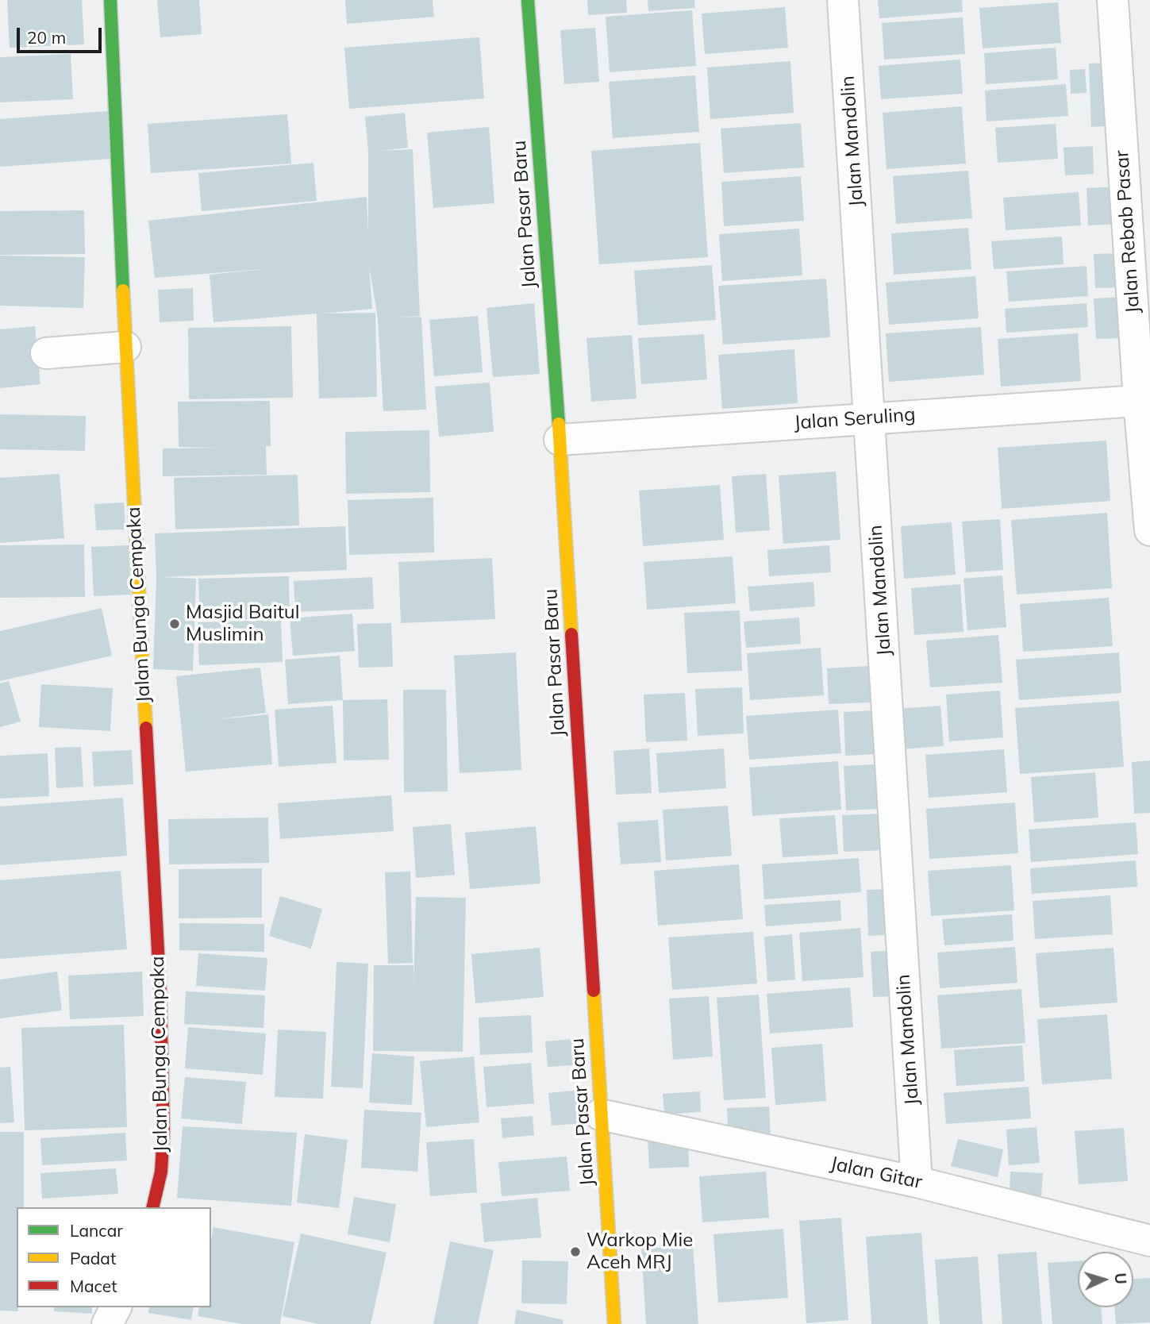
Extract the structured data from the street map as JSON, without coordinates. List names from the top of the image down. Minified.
{"streets":{"street":["Jalan Mandolin","Jalan Pasar Baru","Jalan Rebab Pasar","Jalan Seruling","Jalan Bunga Cempaka","Jalan Gitar"]},"crossings":[["Jalan Mandolin","Jalan Seruling"],["Jalan Mandolin","Jalan Gitar"],["Jalan Pasar Baru","Jalan Seruling"],["Jalan Pasar Baru","Jalan Gitar"],["Jalan Rebab Pasar","Jalan Seruling"]],"places":["Masjid Baitul Muslimin","Warkop Mie Aceh MRJ"],"legend":["Lancar","Padat","Macet"],"scale_bar":"20 m","north":"right"}
